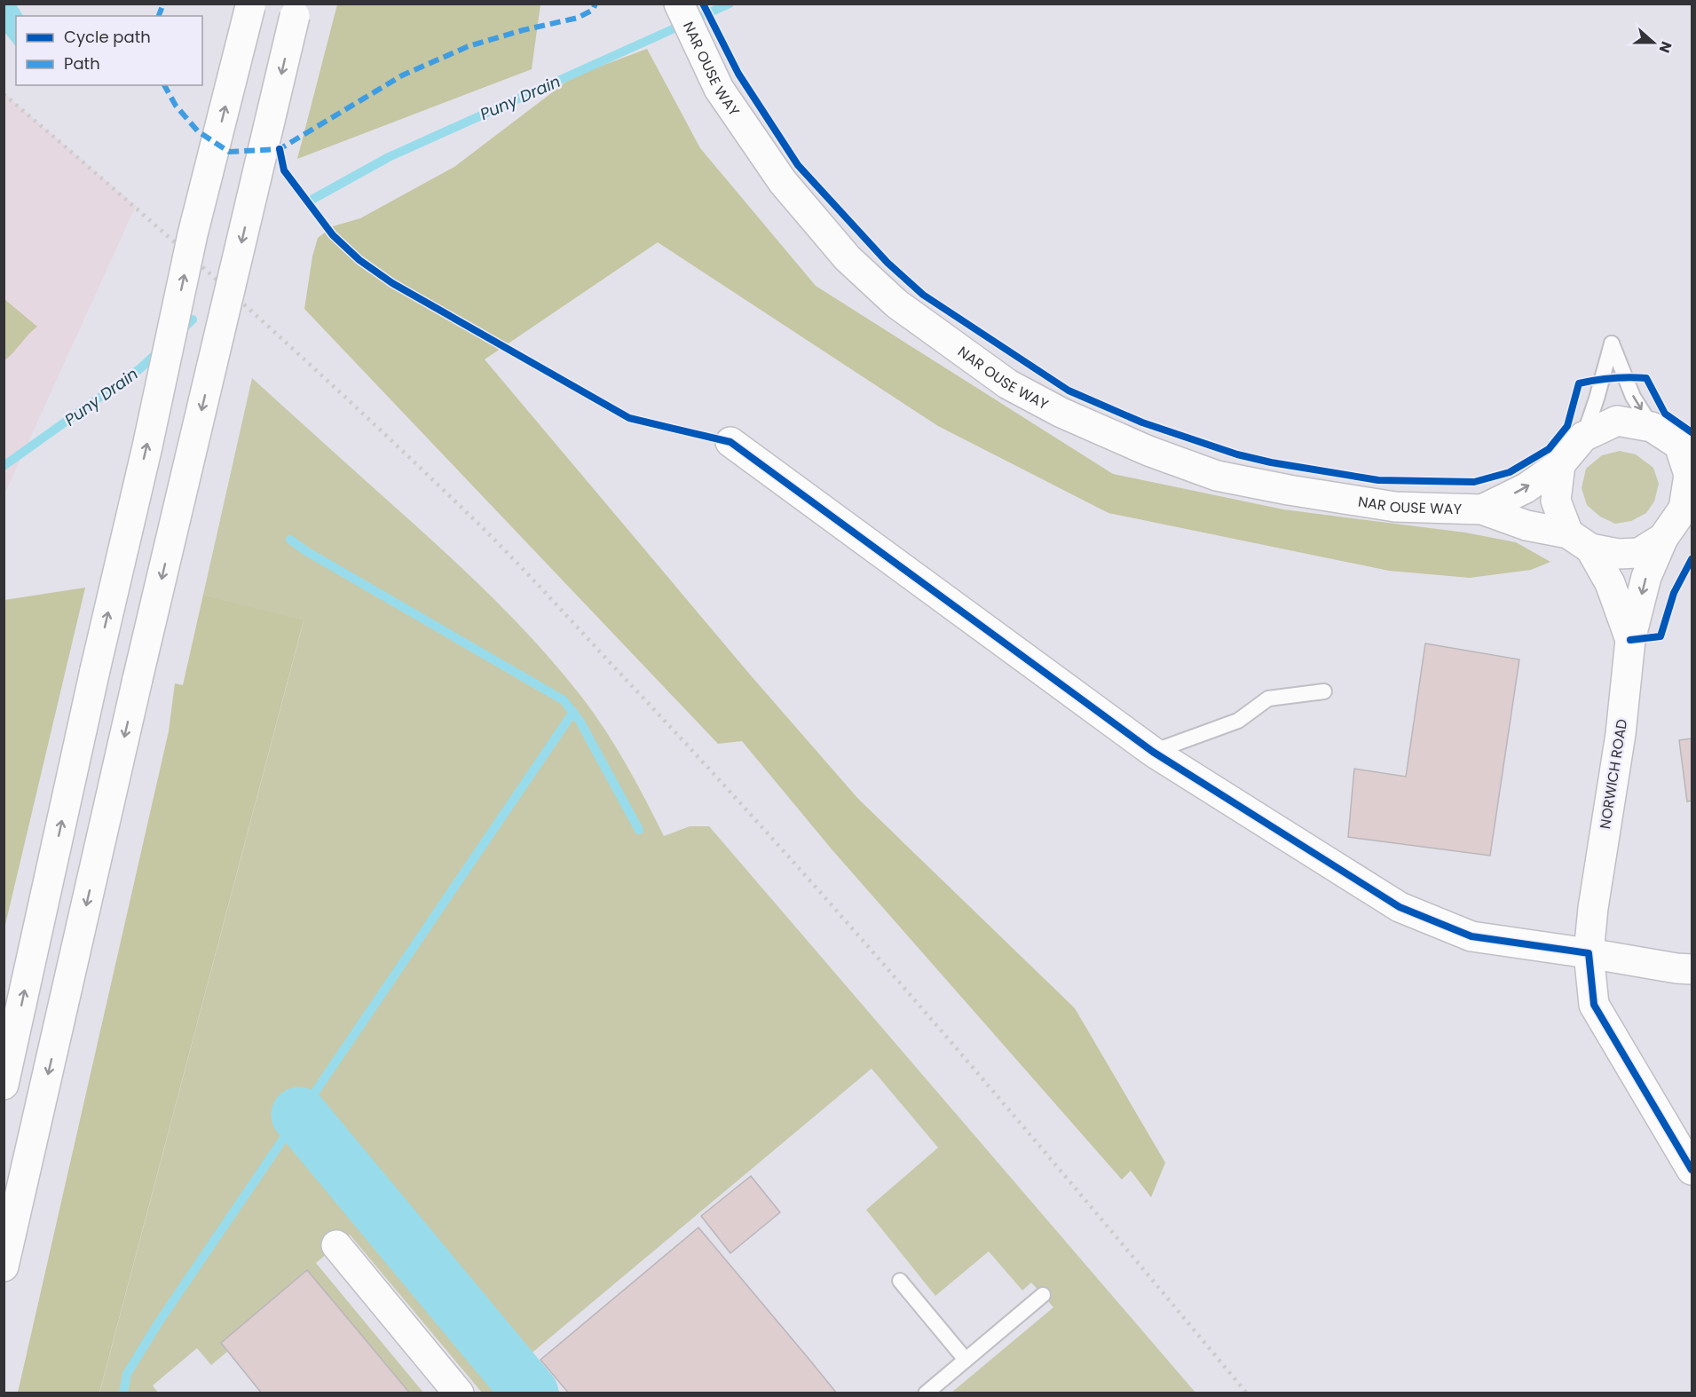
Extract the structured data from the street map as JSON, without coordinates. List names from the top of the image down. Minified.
{"streets":{"main road":["NAR OUSE WAY","NORWICH ROAD"]},"crossings":[["NAR OUSE WAY","NORWICH ROAD"]],"water":["Puny Drain"],"legend":["Cycle path","Path"],"north":"right"}
